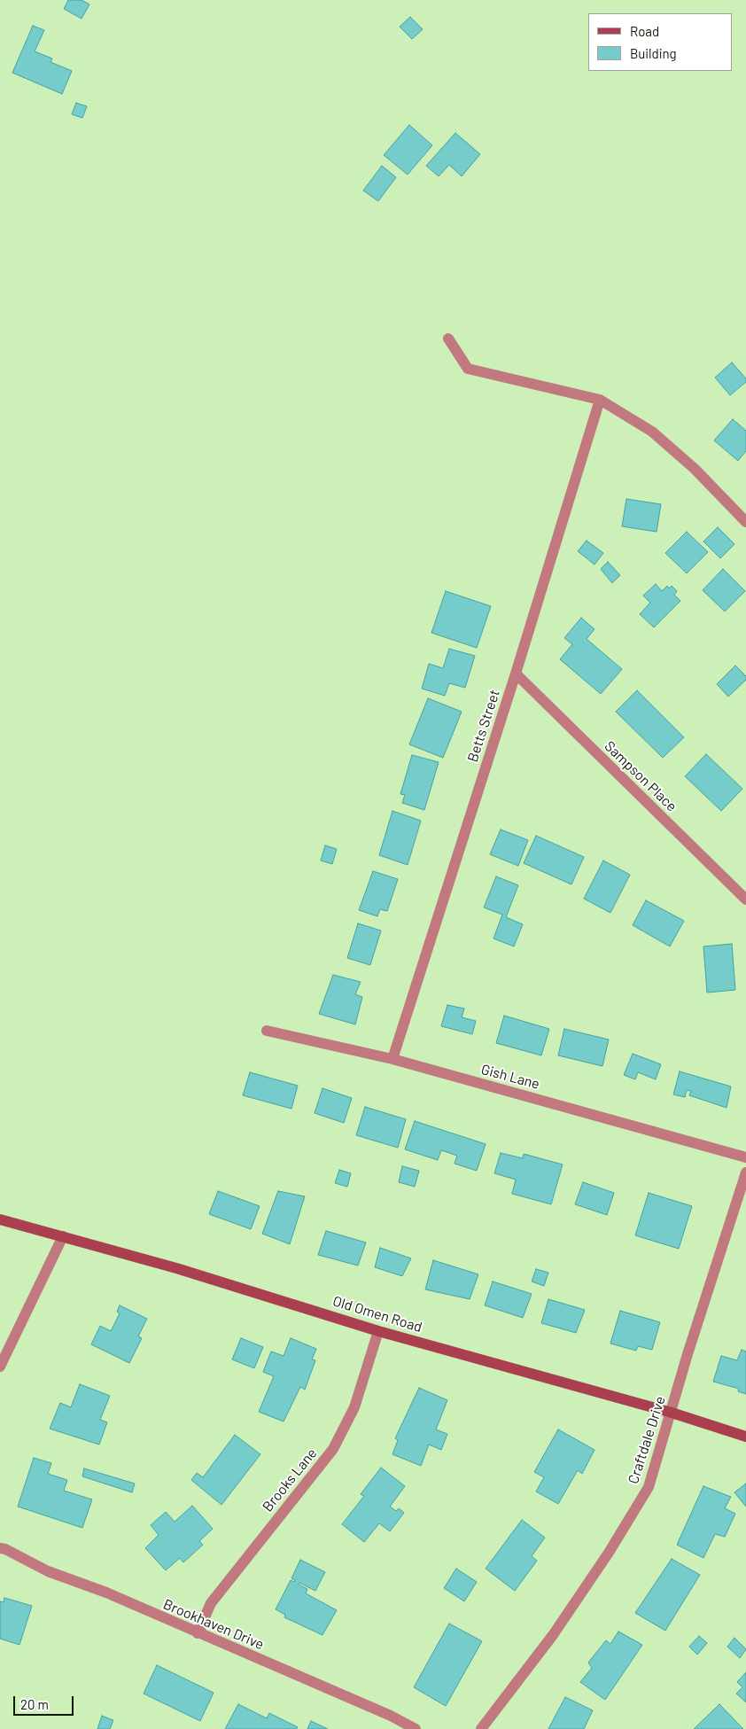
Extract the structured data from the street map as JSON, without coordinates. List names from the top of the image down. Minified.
{"streets":{"street":["Betts Street","Sampson Place","Gish Lane","Old Omen Road","Craftdale Drive","Brooks Lane","Brookhaven Drive"]},"crossings":[["Betts Street","Sampson Place"],["Betts Street","Gish Lane"],["Old Omen Road","Craftdale Drive"],["Old Omen Road","Brooks Lane"],["Brooks Lane","Brookhaven Drive"]],"legend":["Road","Building"],"scale_bar":"20 m"}
